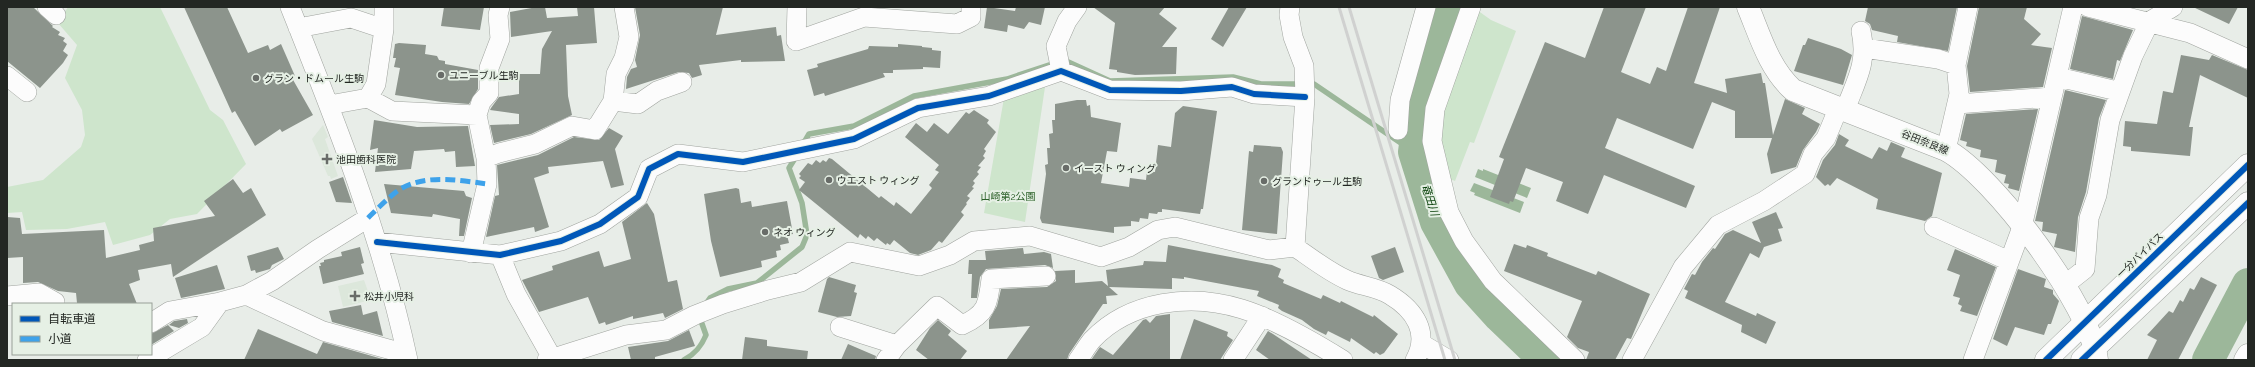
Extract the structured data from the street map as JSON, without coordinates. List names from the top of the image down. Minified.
{"streets":{"main road":["谷田奈良線","一分バイパス"]},"crossings":[["谷田奈良線","一分バイパス"]],"water":["竜田川"],"parks":["山崎第2公園"],"places":{"other":["ユニーブル生駒","グラン・ドムール生駒","イースト ウィング","ウエスト ウィング","グランドゥール生駒","ネオ ウィング"],"health":["池田歯科医院","松井小児科"]},"legend":["自転車道","小道"]}
